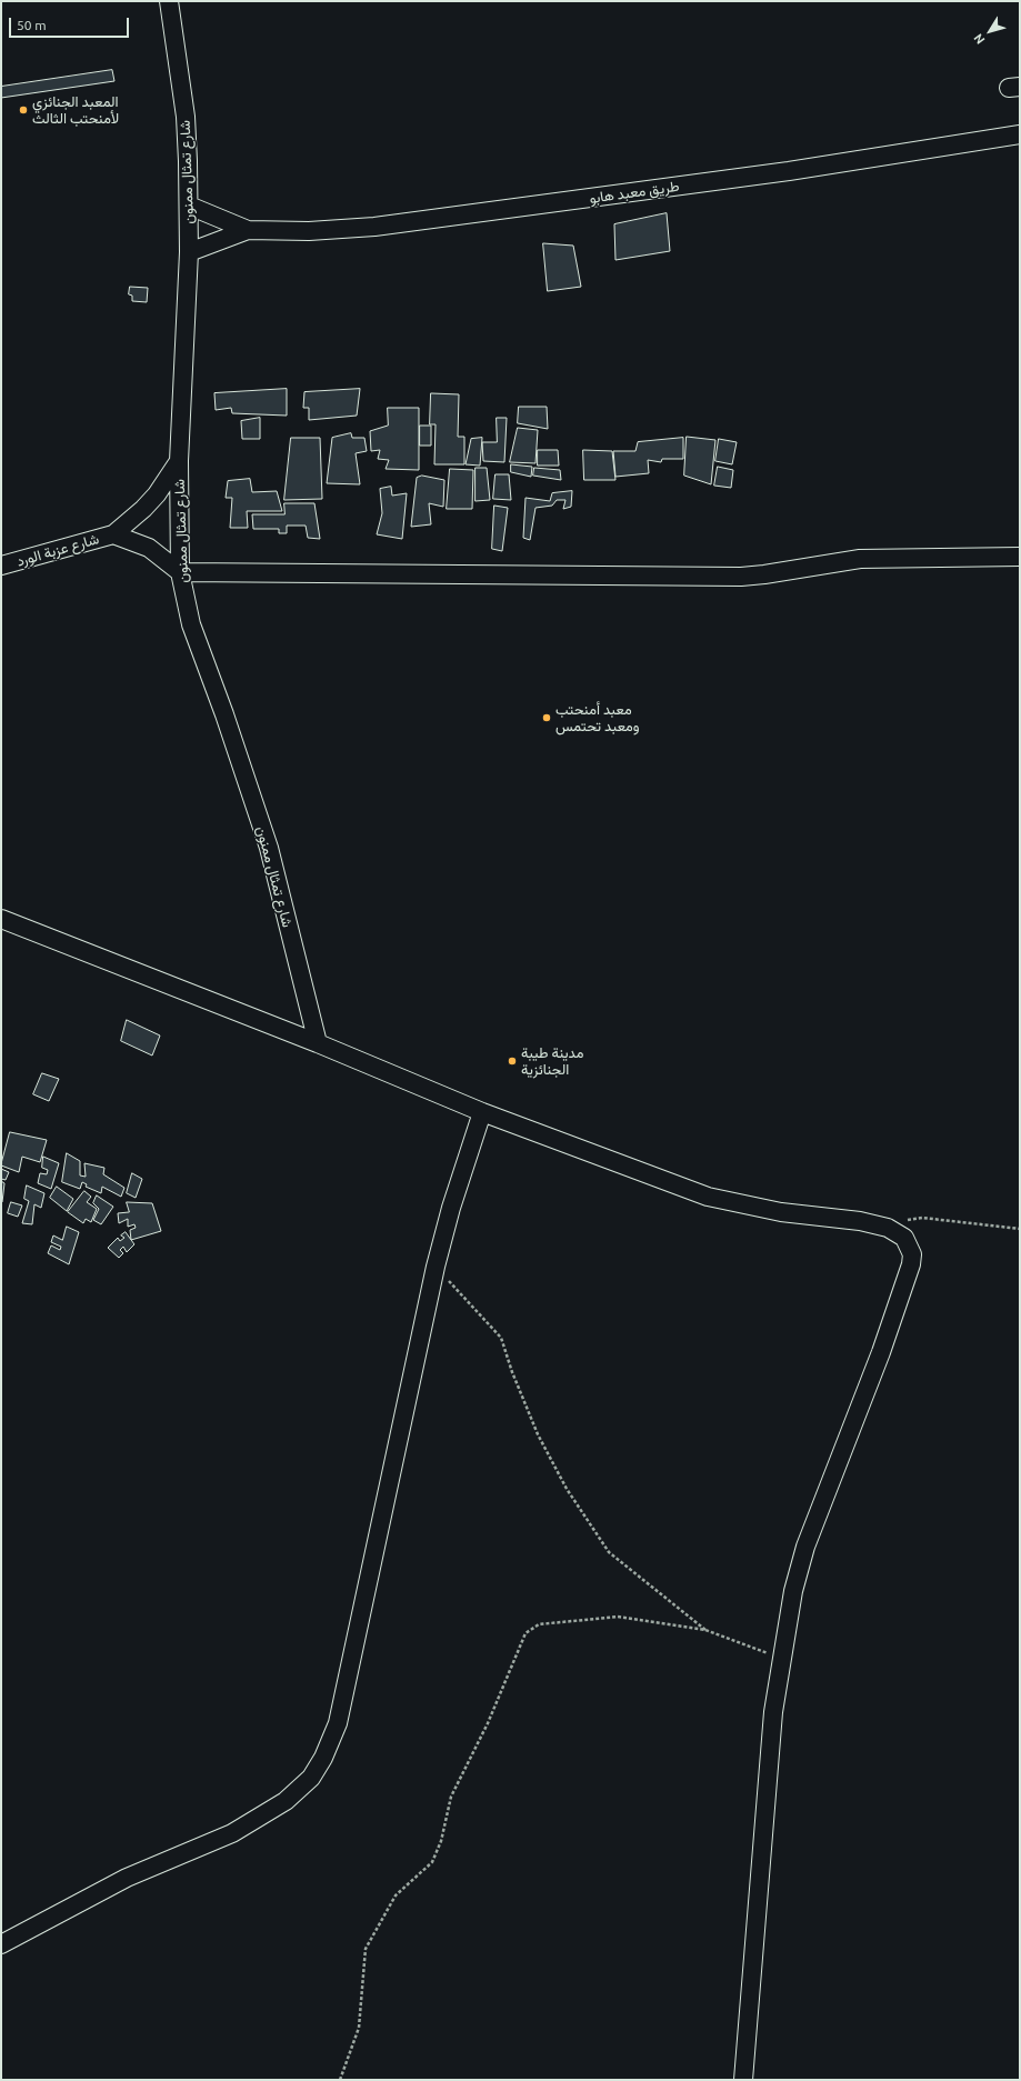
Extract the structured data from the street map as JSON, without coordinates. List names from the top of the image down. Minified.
{"streets":{"street":["شارع تمثال ممنون","طريق معبد هابو","شارع عزبة الورد"]},"crossings":[["شارع تمثال ممنون","طريق معبد هابو"],["شارع تمثال ممنون","شارع عزبة الورد"]],"places":["المعبد الجنائزي لأمنحتب الثالث","معبد أمنحتب ومعبد تحتمس","مدينة طيبة الجنائزية"],"scale_bar":"50 m","north":"bottom left"}
